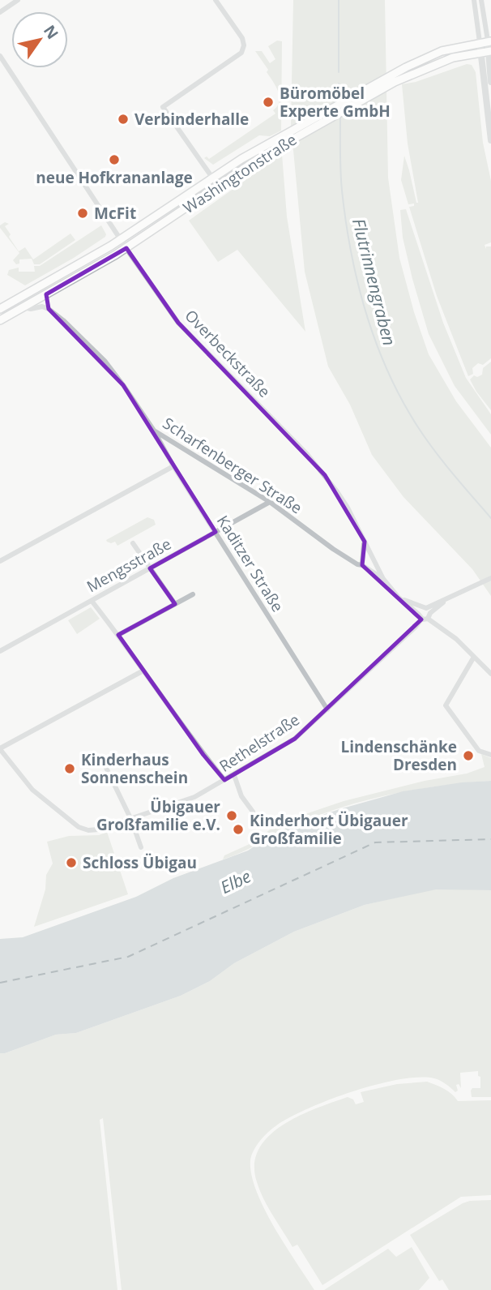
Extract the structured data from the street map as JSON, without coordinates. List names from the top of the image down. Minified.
{"streets":{"main road":["Washingtonstraße"],"street":["Overbeckstraße","Scharfenberger Straße","Kaditzer Straße","Mengsstraße","Rethelstraße"]},"crossings":[["Washingtonstraße","Overbeckstraße"],["Overbeckstraße","Scharfenberger Straße"],["Scharfenberger Straße","Kaditzer Straße"],["Scharfenberger Straße","Mengsstraße"],["Scharfenberger Straße","Rethelstraße"],["Kaditzer Straße","Mengsstraße"],["Kaditzer Straße","Rethelstraße"]],"water":["Flutrinnengraben","Elbe"],"places":["Büromöbel Experte GmbH","Verbinderhalle","neue Hofkrananlage","McFit","Lindenschänke Dresden","Kinderhaus Sonnenschein","Übigauer Großfamilie e.V.","Kinderhort Übigauer Großfamilie","Schloss Übigau"],"north":"top right"}
